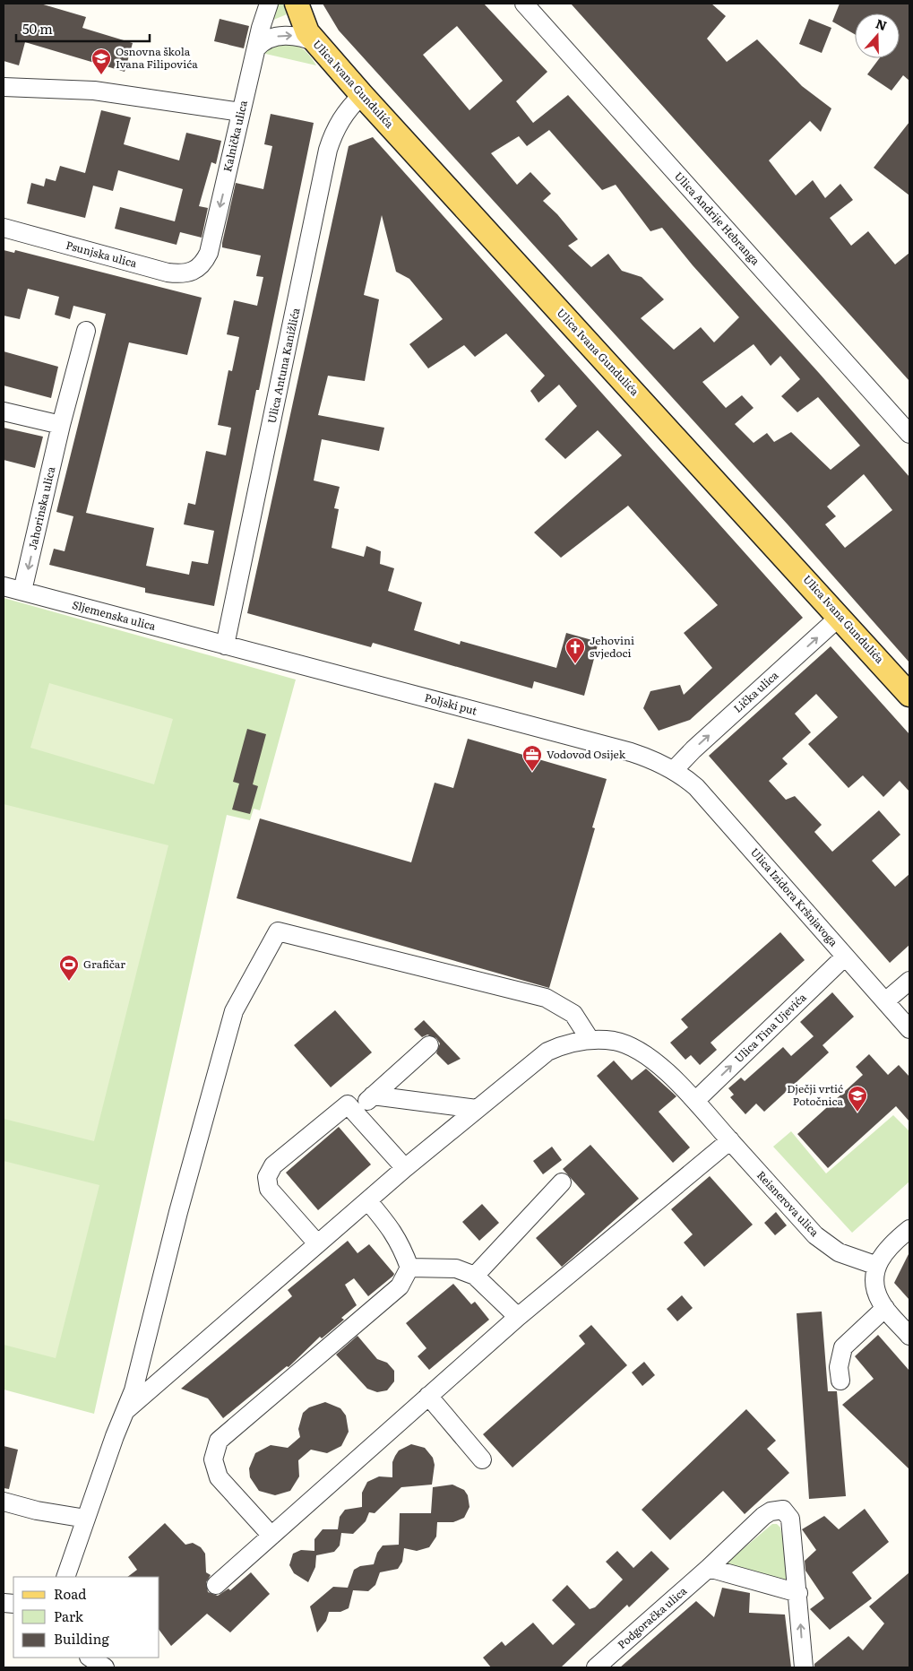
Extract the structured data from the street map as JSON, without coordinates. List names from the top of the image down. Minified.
{"streets":{"main road":["Ulica Ivana Gundulića"],"street":["Kalnička ulica","Ulica Andrije Hebranga","Psunjska ulica","Ulica Antuna Kanižlića","Jahorinska ulica","Sljemenska ulica","Lička ulica","Poljski put","Ulica Izidora Kršnjavoga","Ulica Tina Ujevića","Reisnerova ulica","Podgoračka ulica"]},"crossings":[["Ulica Ivana Gundulića","Ulica Antuna Kanižlića"],["Ulica Ivana Gundulića","Lička ulica"],["Kalnička ulica","Psunjska ulica"],["Ulica Antuna Kanižlića","Sljemenska ulica"],["Ulica Antuna Kanižlića","Poljski put"],["Jahorinska ulica","Sljemenska ulica"],["Sljemenska ulica","Poljski put"],["Lička ulica","Poljski put"],["Lička ulica","Ulica Izidora Kršnjavoga"],["Poljski put","Ulica Izidora Kršnjavoga"],["Ulica Izidora Kršnjavoga","Ulica Tina Ujevića"],["Ulica Tina Ujevića","Reisnerova ulica"]],"one_way":["Kalnička ulica","Jahorinska ulica","Lička ulica","Ulica Tina Ujevića"],"places":{"school or university":["Osnovna škola Ivana Filipovića","Dječji vrtić Potočnica"],"church":["Jehovini svjedoci"],"office":["Vodovod Osijek"],"sports":["Grafičar"]},"legend":["Road","Park","Building"],"scale_bar":"50 m","north":"top"}
